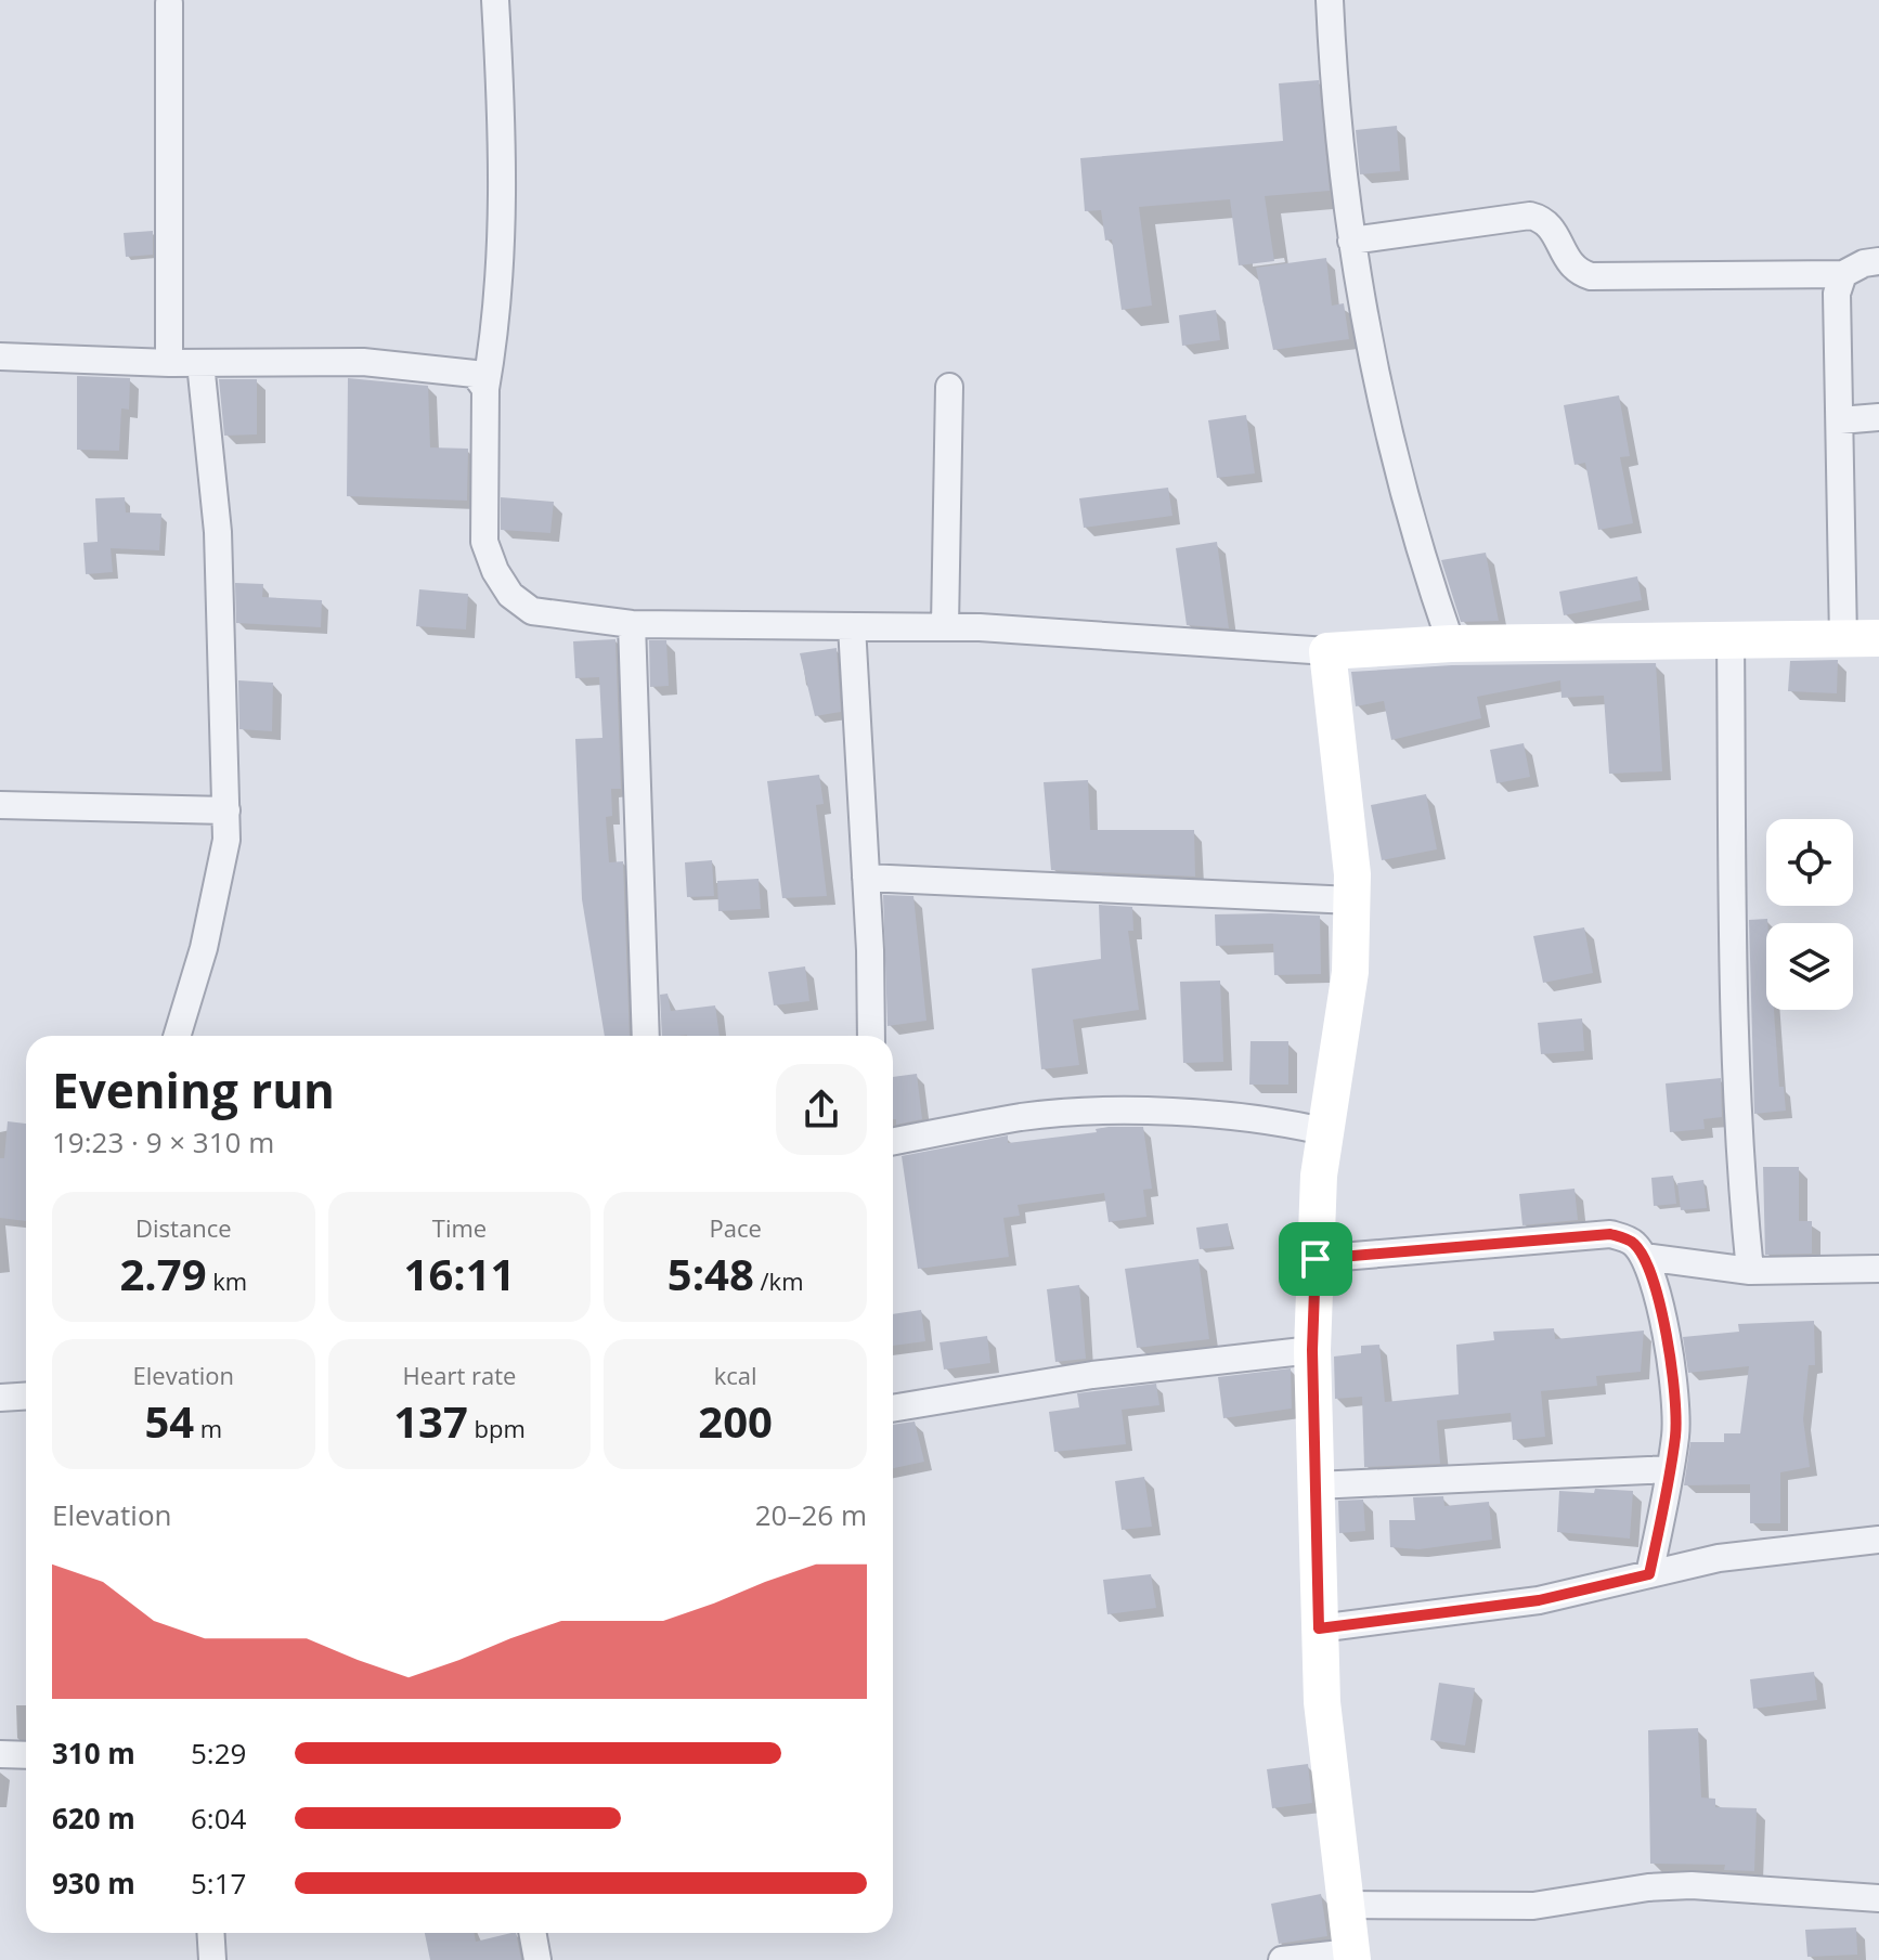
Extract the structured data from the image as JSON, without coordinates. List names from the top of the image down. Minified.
{"page":{"heading":["Evening run","19:23 · 9 × 310 m"],"stats":[["Distance","2.79 km"],["Time","16:11"],["Pace","5:48 /km"],["Elevation","54 m"],["Heart rate","137 bpm"],["kcal","200"]],"chart":["Elevation","20–26 m"],"list":[{"name":"310 m","note":"5:29"},{"name":"620 m","note":"6:04"},{"name":"930 m","note":"5:17"}]}}
